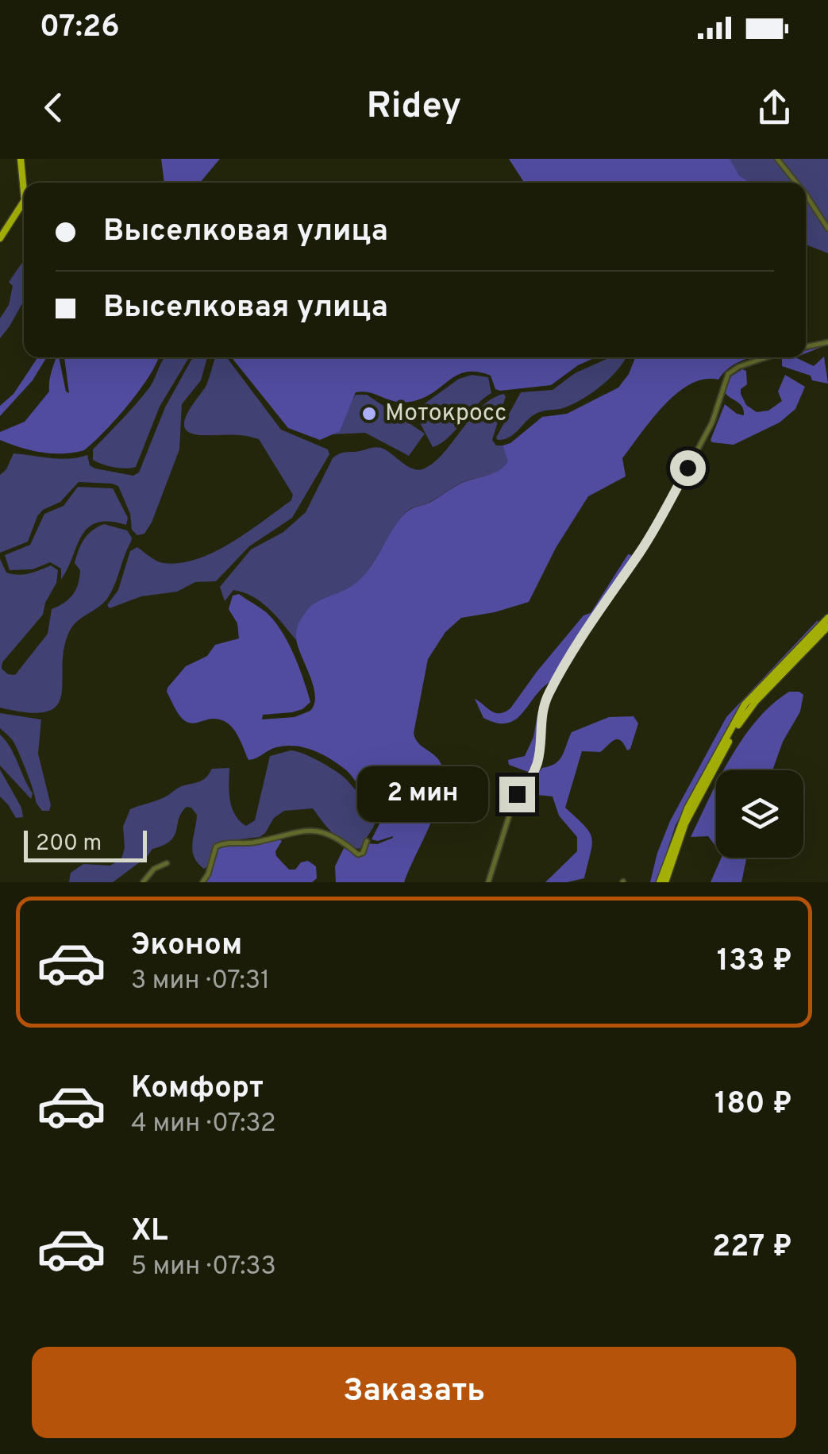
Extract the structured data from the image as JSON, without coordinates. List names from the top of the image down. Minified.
{"places":["Мотокросс"],"scale_bar":"200 m","page":{"status":"07:26","header":"Ridey","banner":["Выселковая улица","Выселковая улица"],"bubble":"2 мин","scale":"200 m","list":[{"name":"Эконом","note":"3 мин · 07:31","value":"133 ₽"},{"name":"Комфорт","note":"4 мин · 07:32","value":"180 ₽"},{"name":"XL","note":"5 мин · 07:33","value":"227 ₽"}],"buttons":"Заказать"}}
